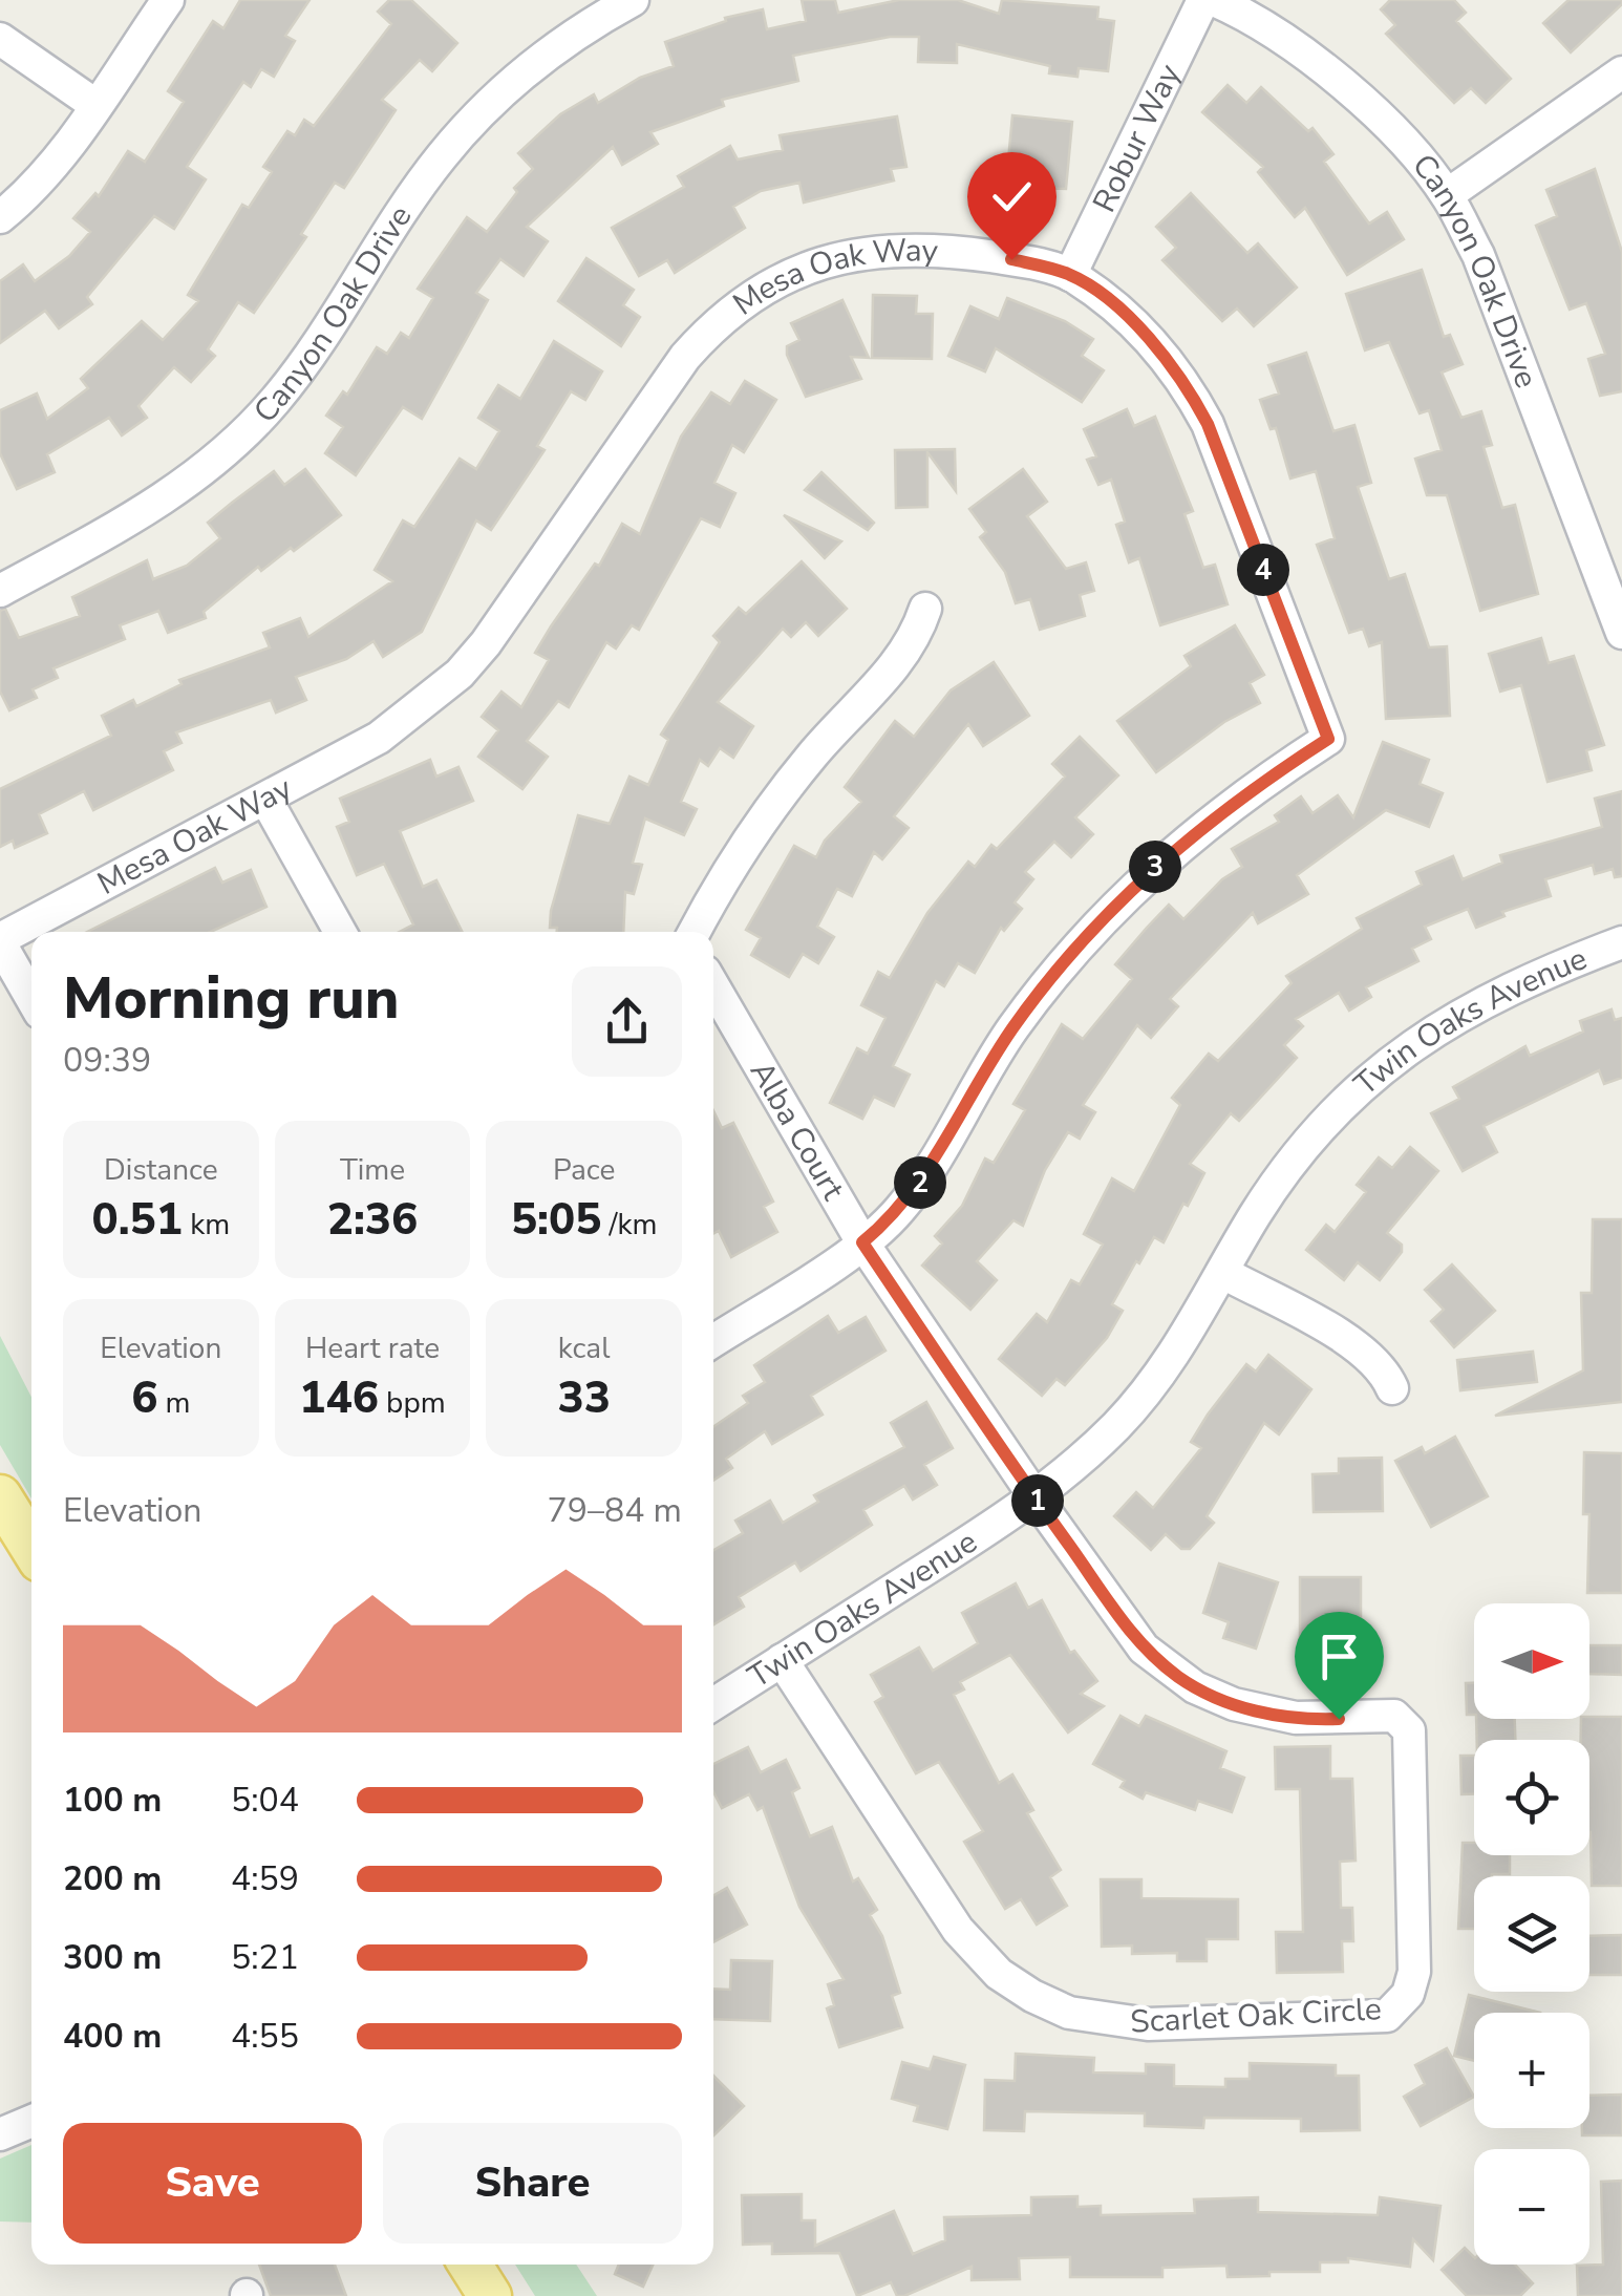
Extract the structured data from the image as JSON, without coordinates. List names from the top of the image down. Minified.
{"streets":{"street":["Robur Way","Canyon Oak Drive","Mesa Oak Way","Twin Oaks Avenue","Alba Court","Scarlet Oak Circle"]},"crossings":[["Robur Way","Mesa Oak Way"],["Mesa Oak Way","Alba Court"],["Twin Oaks Avenue","Alba Court"],["Twin Oaks Avenue","Scarlet Oak Circle"],["Alba Court","Scarlet Oak Circle"]],"north":"right","page":{"pins":["4","3","2","1"],"heading":["Morning run","09:39"],"stats":[["Distance","0.51 km"],["Time","2:36"],["Pace","5:05 /km"],["Elevation","6 m"],["Heart rate","146 bpm"],["kcal","33"]],"chart":["Elevation","79–84 m"],"map_buttons":["+","−"],"list":[{"name":"100 m","note":"5:04"},{"name":"200 m","note":"4:59"},{"name":"300 m","note":"5:21"},{"name":"400 m","note":"4:55"}],"buttons":["Save","Share"]}}
